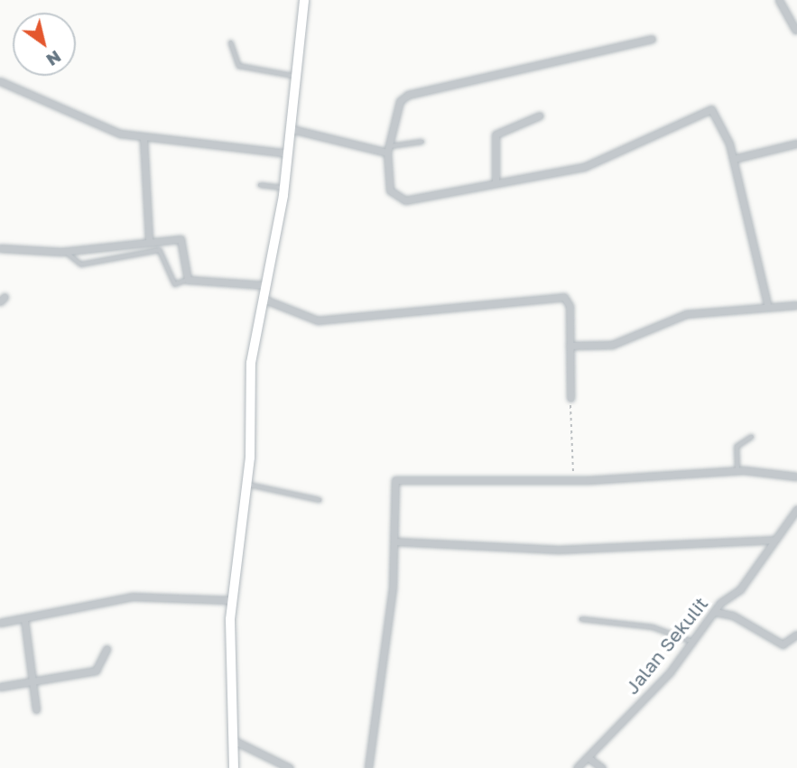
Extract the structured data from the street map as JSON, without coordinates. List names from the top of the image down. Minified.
{"streets":{"street":["Jalan Sekulit"]},"north":"bottom right"}
